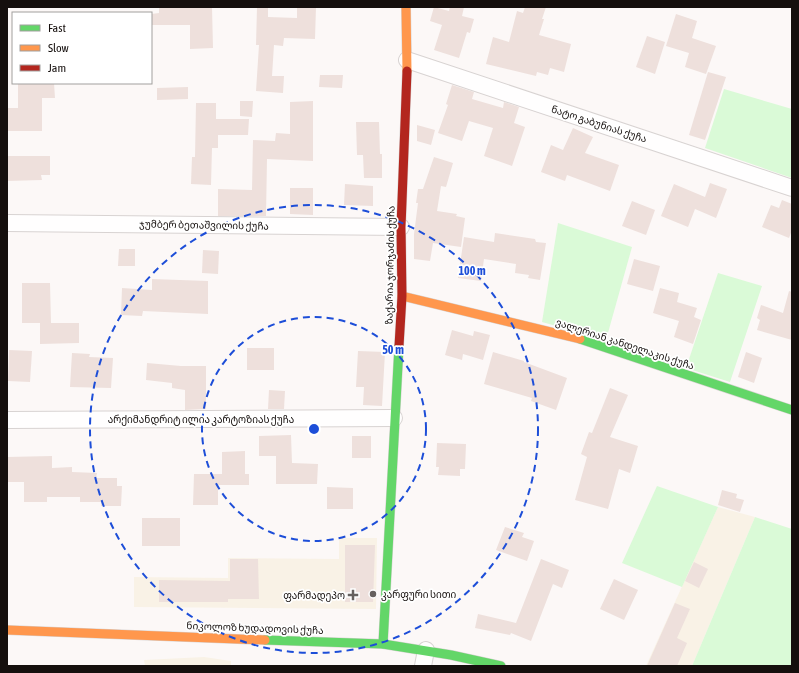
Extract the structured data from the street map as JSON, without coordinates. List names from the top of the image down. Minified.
{"streets":{"street":["ნატო გაბუნიას ქუჩა","ჯუმბერ ბეთაშვილის ქუჩა","ზაქარია ჯორჯაძის ქუჩა","ვალერიან კანდელაკის ქუჩა","არქიმანდრიტ ილია კარტოზიას ქუჩა","ნიკოლოზ ხუდადოვის ქუჩა"]},"crossings":[["ნატო გაბუნიას ქუჩა","ზაქარია ჯორჯაძის ქუჩა"],["ჯუმბერ ბეთაშვილის ქუჩა","ზაქარია ჯორჯაძის ქუჩა"],["ზაქარია ჯორჯაძის ქუჩა","ვალერიან კანდელაკის ქუჩა"],["ზაქარია ჯორჯაძის ქუჩა","არქიმანდრიტ ილია კარტოზიას ქუჩა"],["ზაქარია ჯორჯაძის ქუჩა","ნიკოლოზ ხუდადოვის ქუჩა"]],"places":{"other":["კარფური სითი"],"health":["ფარმადეპო"]},"legend":["Fast","Slow","Jam"],"rings":["100 m","50 m"]}
